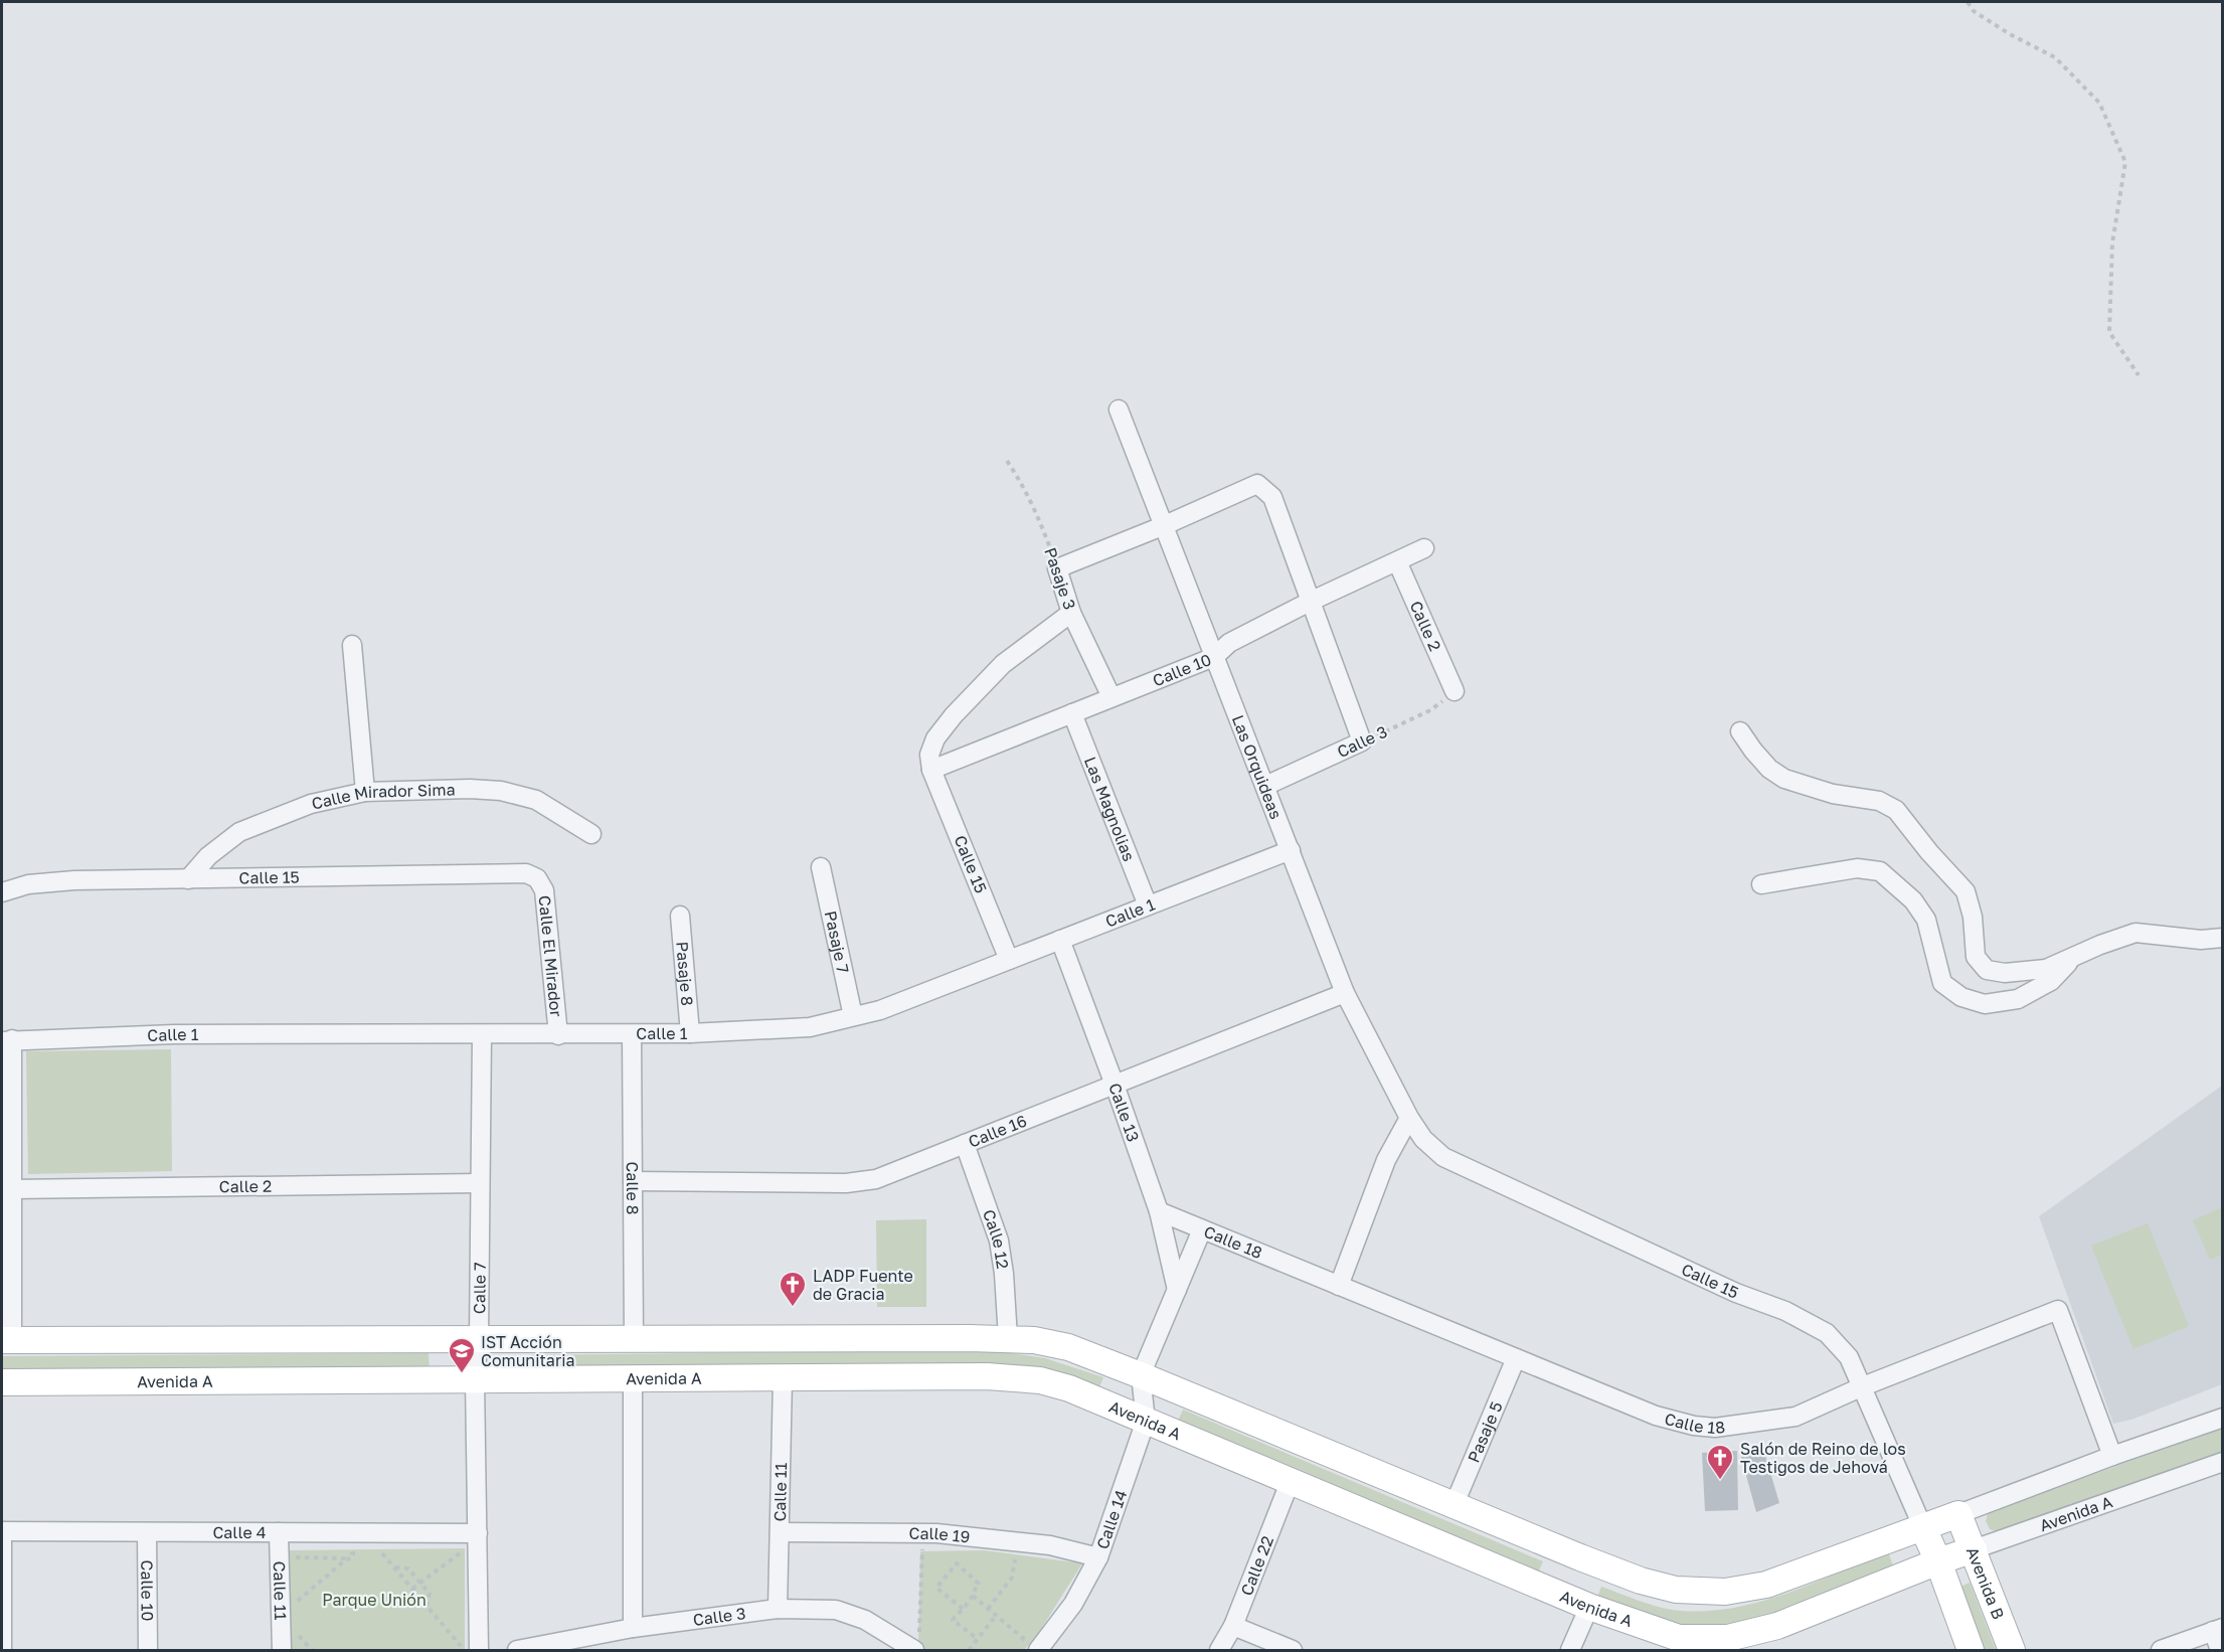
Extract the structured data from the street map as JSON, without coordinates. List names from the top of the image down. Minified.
{"streets":{"main road":["Avenida A","Avenida B"],"street":["Pasaje 3","Calle 2","Calle 10","Calle 3","Las Orquideas","Calle Mirador Sima","Las Magnolias","Calle 15","Calle 1","Pasaje 7","Calle El Mirador","Pasaje 8","Calle 13","Calle 16","Calle 8","Calle 12","Calle 18","Calle 7","Pasaje 5","Calle 11","Calle 14","Calle 4","Calle 19","Calle 22"]},"crossings":[["Pasaje 3","Calle 10"],["Calle 2","Calle 10"],["Calle 2","Calle 3"],["Calle 2","Calle 7"],["Calle 10","Las Orquideas"],["Calle 10","Las Magnolias"],["Calle 10","Calle 15"],["Calle 10","Calle 4"],["Calle 3","Las Orquideas"],["Calle 3","Calle 11"],["Las Orquideas","Calle 15"],["Las Orquideas","Calle 1"],["Las Orquideas","Calle 16"],["Calle Mirador Sima","Calle 15"],["Las Magnolias","Calle 1"],["Calle 15","Calle 1"],["Calle 15","Calle El Mirador"],["Calle 15","Calle 18"],["Calle 1","Pasaje 7"],["Calle 1","Calle El Mirador"],["Calle 1","Pasaje 8"],["Calle 1","Calle 13"],["Calle 1","Calle 8"],["Calle 1","Calle 7"],["Calle 13","Calle 16"],["Calle 13","Calle 18"],["Calle 16","Calle 8"],["Calle 16","Calle 12"],["Calle 18","Pasaje 5"],["Calle 7","Avenida A"],["Calle 7","Calle 4"],["Avenida A","Calle 11"],["Avenida A","Calle 14"],["Avenida A","Calle 22"],["Avenida A","Avenida B"],["Calle 11","Calle 4"],["Calle 11","Calle 19"],["Calle 14","Calle 19"]],"parks":["Parque Unión"],"places":{"church":["LADP Fuente de Gracia","Salón de Reino de los Testigos de Jehová"],"school or university":["IST Acción Comunitaria"]}}
